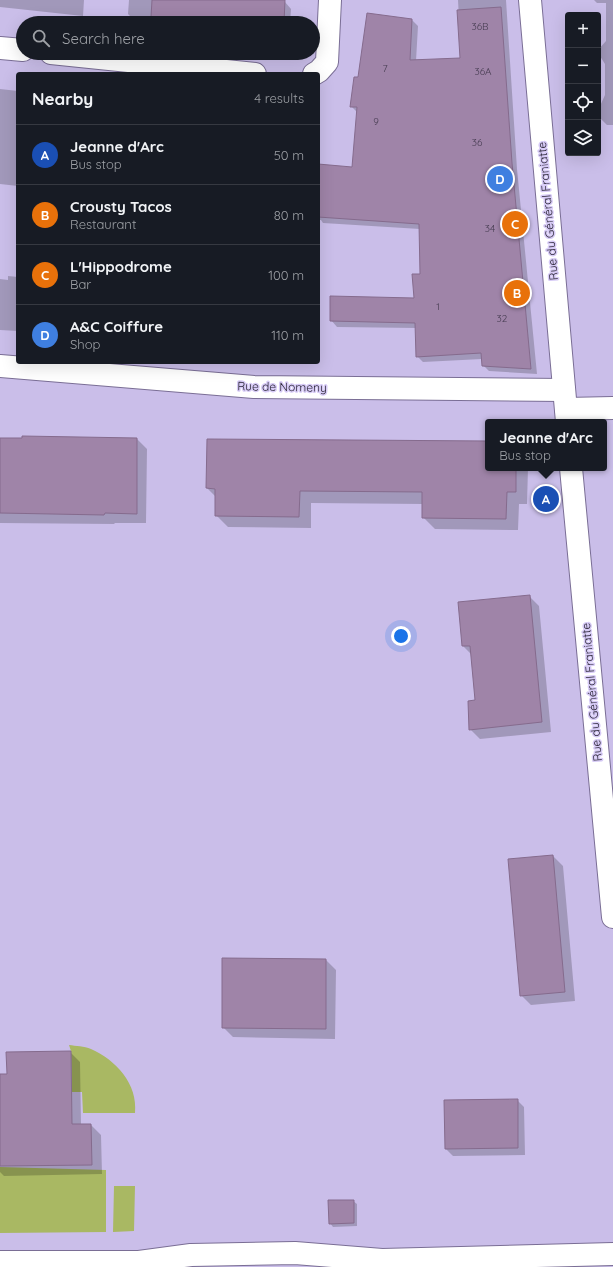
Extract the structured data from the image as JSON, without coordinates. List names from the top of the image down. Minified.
{"streets":{"street":["Rue du Général Franiatte","Rue de Nomeny"]},"crossings":[["Rue du Général Franiatte","Rue de Nomeny"]],"house_numbers":["36B","7","36A","9","36","34","1","32"],"page":{"map_buttons":["+","−"],"search":"Search here","heading":["Nearby","4 results"],"list":[{"mark":"A","name":"Jeanne d'Arc","note":"Bus stop","value":"50 m"},{"mark":"B","name":"Crousty Tacos","note":"Restaurant","value":"80 m"},{"mark":"C","name":"L'Hippodrome","note":"Bar","value":"100 m"},{"mark":"D","name":"A&C Coiffure","note":"Shop","value":"110 m"}],"pins":["D","C","B","A"],"popup":["Jeanne d'Arc","Bus stop"]}}
